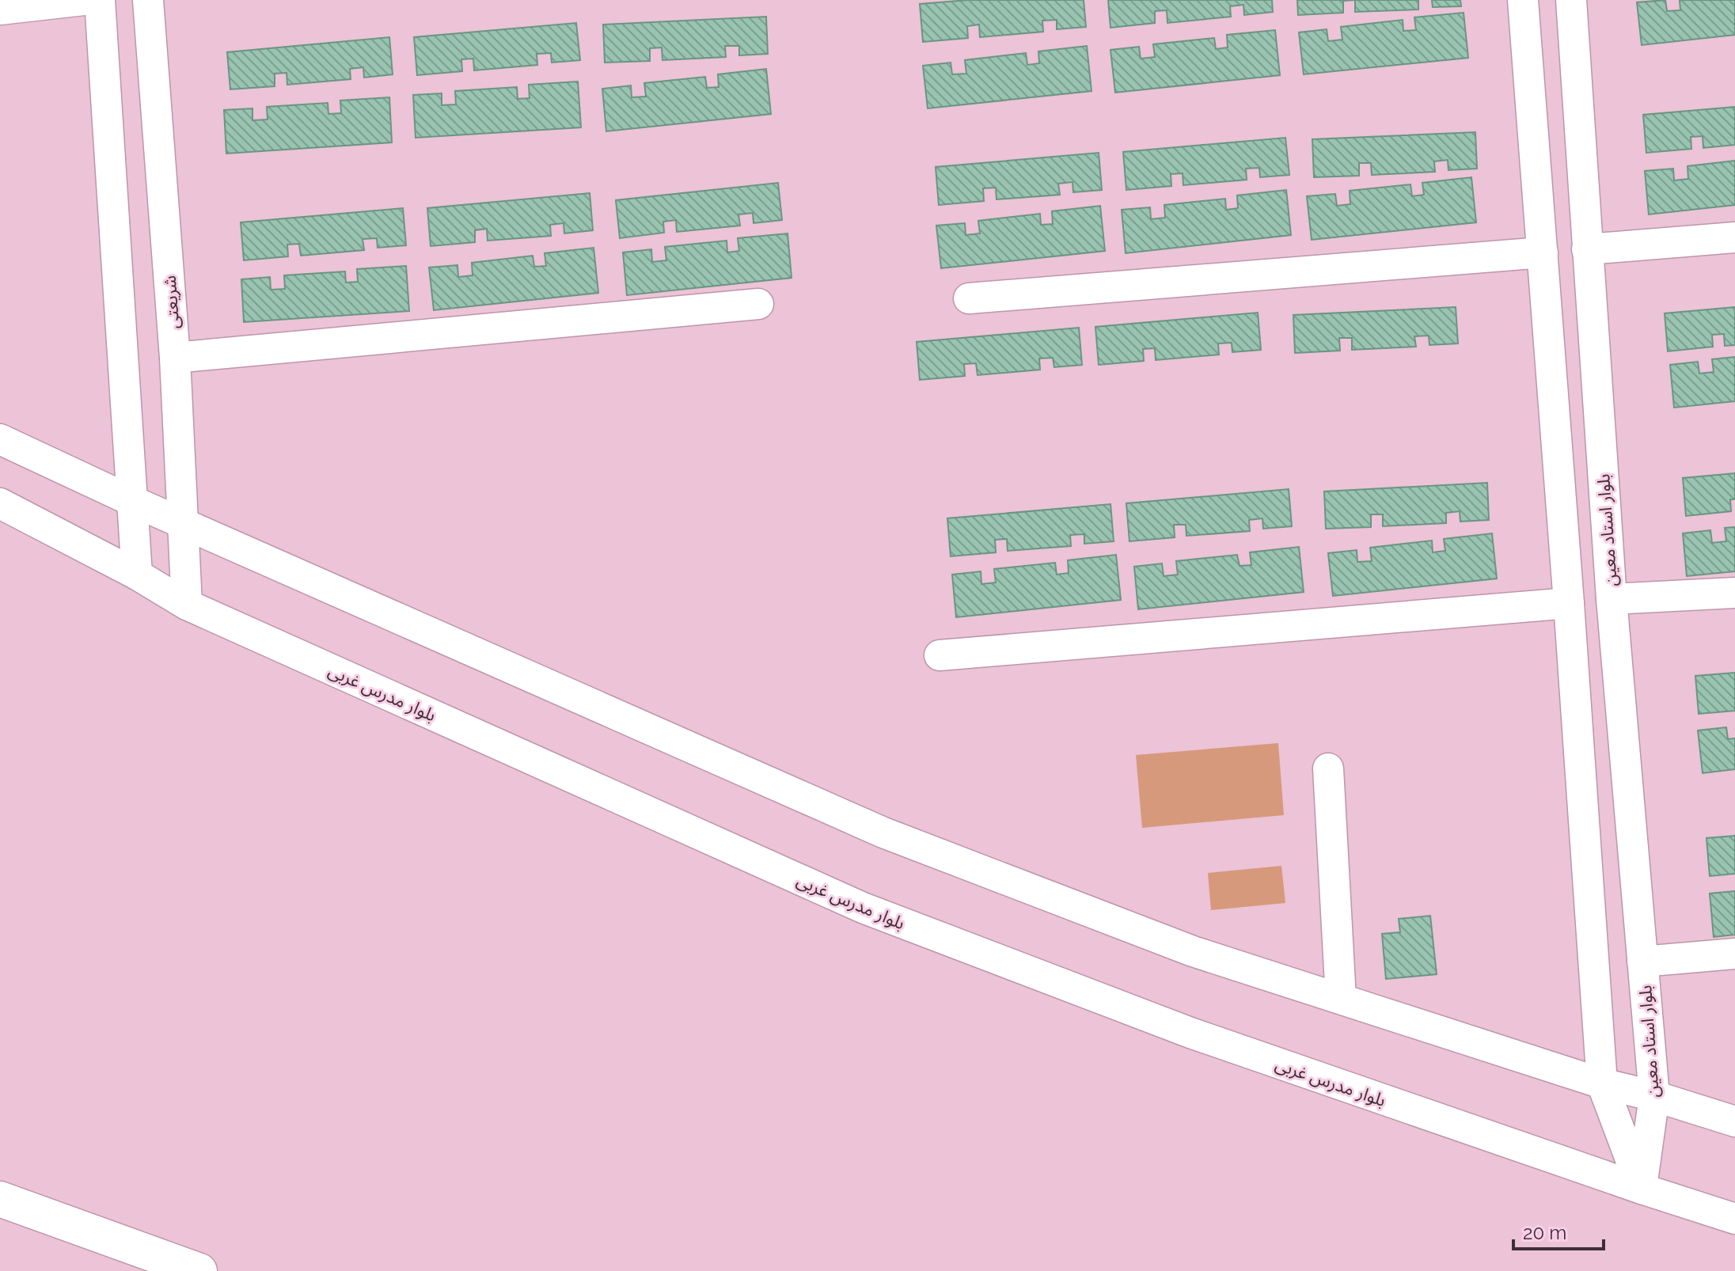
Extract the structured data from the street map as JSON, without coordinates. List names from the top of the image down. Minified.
{"streets":{"street":["شریعتی","بلوار استاد معین","بلوار مدرس غربی"]},"crossings":[["شریعتی","بلوار مدرس غربی"],["بلوار استاد معین","بلوار مدرس غربی"]],"scale_bar":"20 m"}
